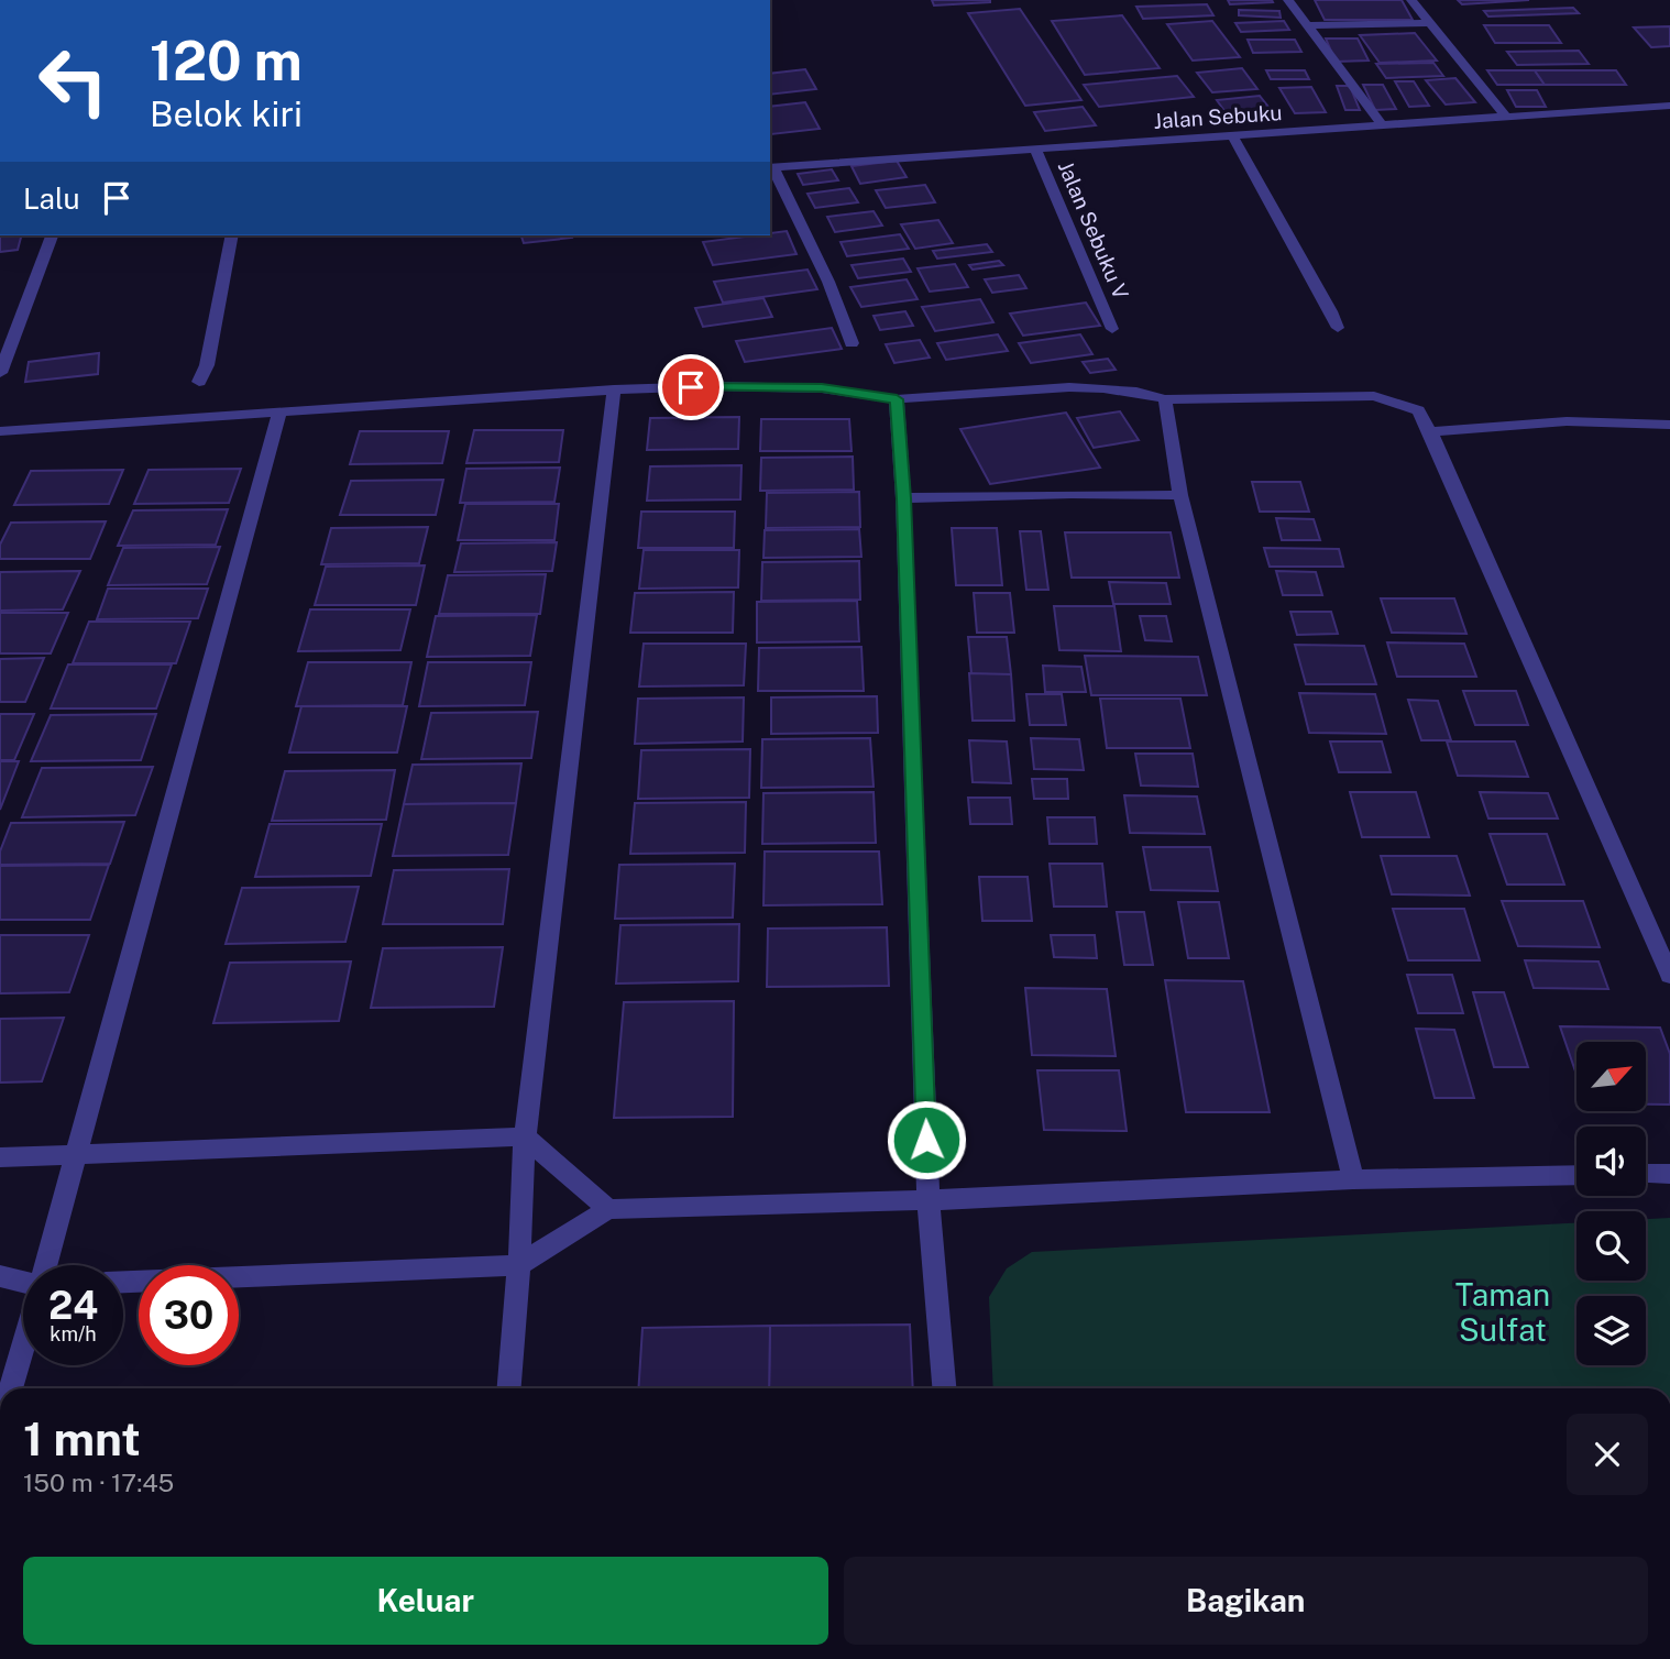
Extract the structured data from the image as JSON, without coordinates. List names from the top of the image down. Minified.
{"streets":{"street":["Jalan Sebuku","Jalan Sebuku V"]},"crossings":[["Jalan Sebuku","Jalan Sebuku V"]],"parks":["Taman Sulfat"],"north":"top right","page":{"turn":["120 m","Belok kiri"],"then":"Lalu","speed":"24 km/h","limit":"30","heading":["1 mnt","150 m · 17:45"],"buttons":["Keluar","Bagikan"]}}
